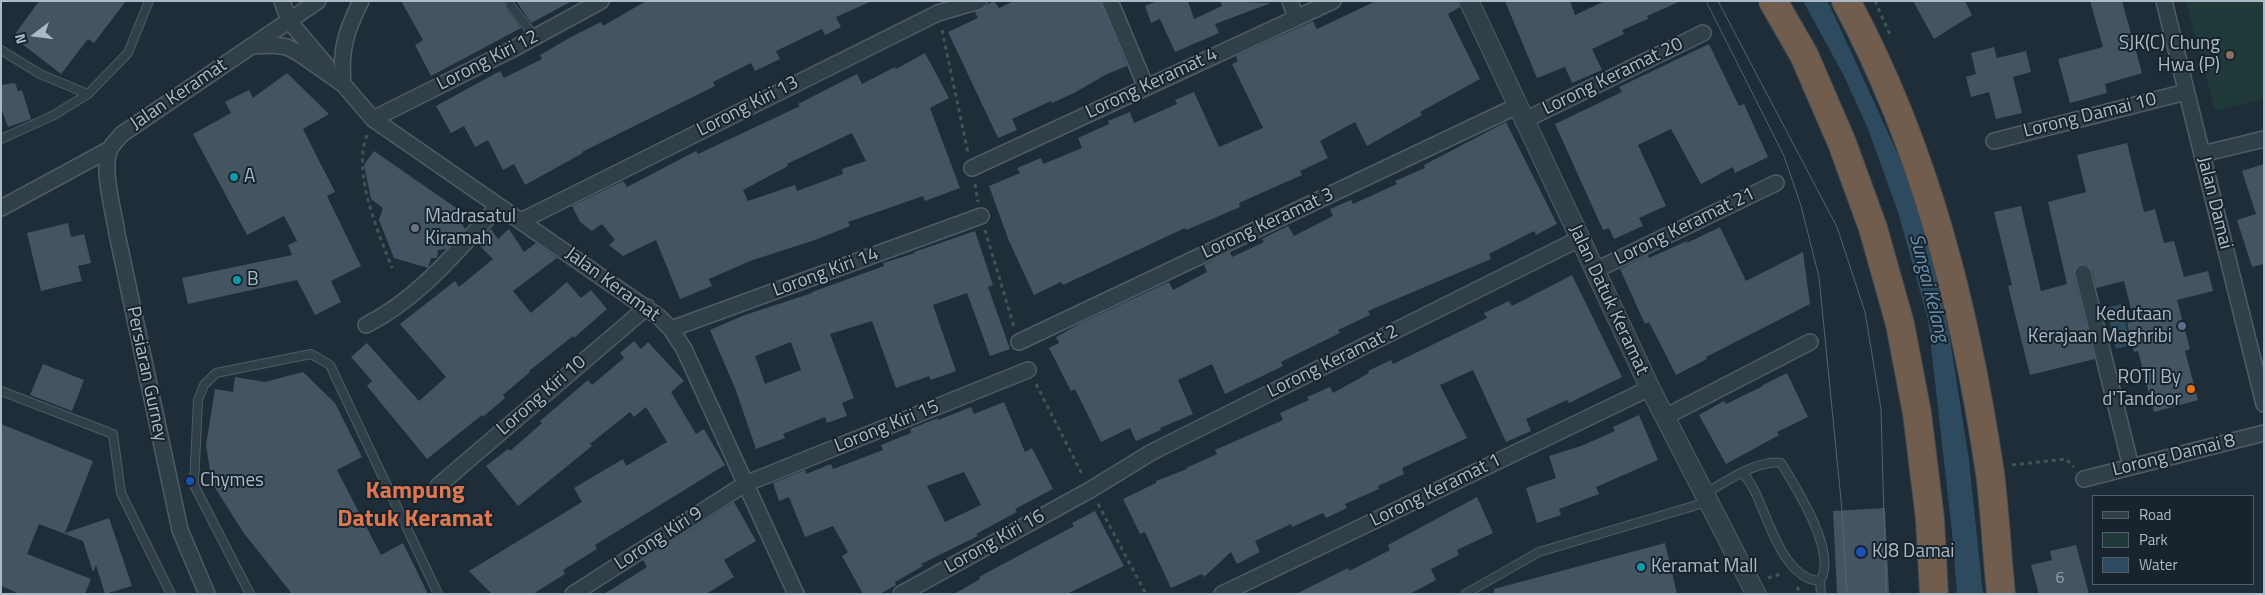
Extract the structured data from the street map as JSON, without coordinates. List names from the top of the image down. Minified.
{"streets":{"street":["Lorong Kiri 12","Lorong Keramat 20","Lorong Keramat 4","Jalan Keramat","Lorong Kiri 13","Lorong Damai 10","Jalan Damai","Lorong Keramat 3","Lorong Keramat 21","Lorong Kiri 14","Jalan Datuk Keramat","Lorong Keramat 2","Persiaran Gurney","Lorong Kiri 10","Lorong Kiri 15","Lorong Damai 8","Lorong Keramat 1","Lorong Kiri 9","Lorong Kiri 16"]},"crossings":[["Lorong Kiri 12","Jalan Keramat"],["Lorong Keramat 20","Lorong Keramat 3"],["Lorong Keramat 20","Jalan Datuk Keramat"],["Jalan Keramat","Lorong Kiri 13"],["Jalan Keramat","Lorong Kiri 14"],["Jalan Keramat","Persiaran Gurney"],["Jalan Keramat","Lorong Kiri 10"],["Jalan Keramat","Lorong Kiri 15"],["Jalan Keramat","Lorong Kiri 9"],["Lorong Damai 10","Jalan Damai"],["Lorong Keramat 3","Jalan Datuk Keramat"],["Lorong Keramat 21","Jalan Datuk Keramat"],["Jalan Datuk Keramat","Lorong Keramat 2"],["Jalan Datuk Keramat","Lorong Keramat 1"],["Lorong Keramat 2","Lorong Kiri 16"],["Lorong Kiri 15","Lorong Kiri 9"]],"districts":["Kampung Datuk Keramat"],"water":["Sungai Kelang"],"places":["SJK(C) Chung Hwa (P)","A","Madrasatul Kiramah","B","Kedutaan Kerajaan Maghribi","ROTI By d'Tandoor","Chymes","KJ8 Damai","Keramat Mall"],"house_numbers":["6"],"legend":["Road","Park","Water"],"north":"left"}
